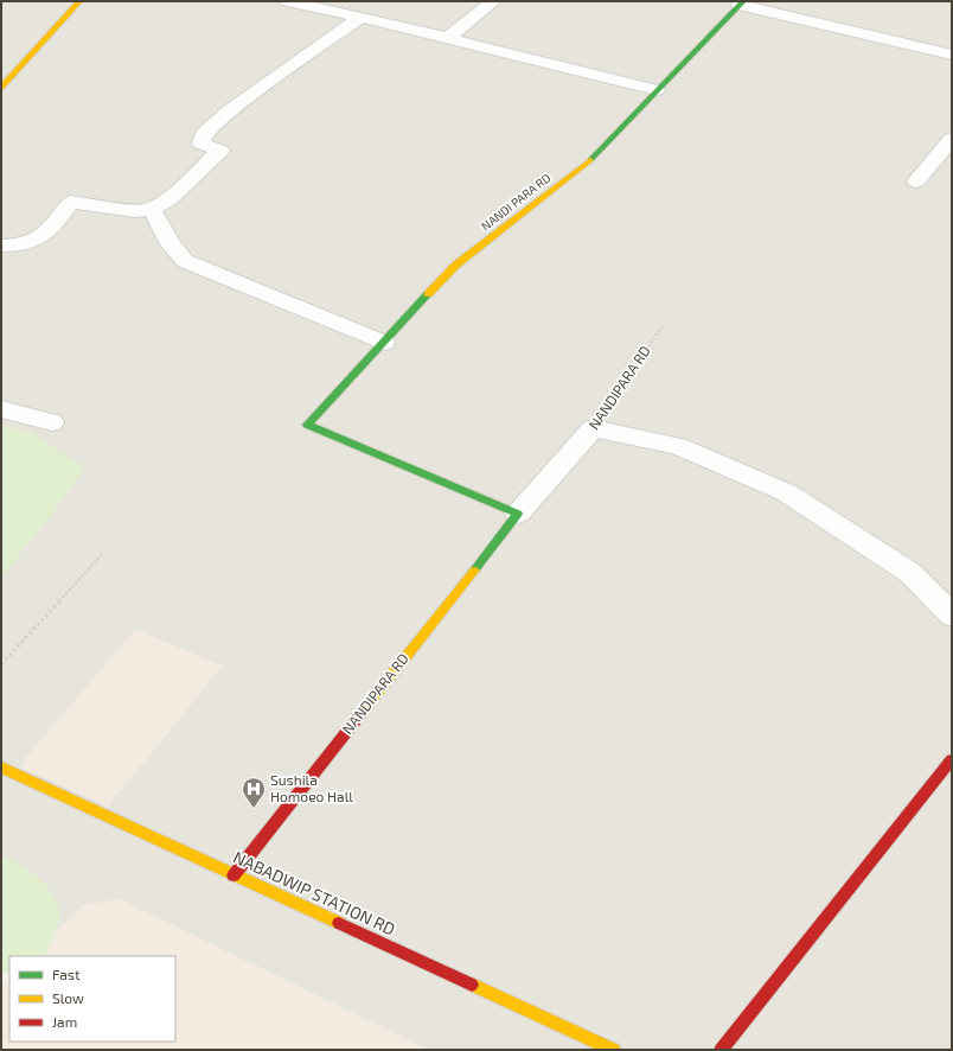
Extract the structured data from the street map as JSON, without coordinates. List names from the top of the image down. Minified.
{"streets":{"street":["NANDI PARA RD","NANDIPARA RD","NABADWIP STATION RD"]},"crossings":[["NANDI PARA RD","NANDIPARA RD"],["NANDIPARA RD","NABADWIP STATION RD"]],"places":{"hospital":["Sushila Homoeo Hall"]},"legend":["Fast","Slow","Jam"]}
